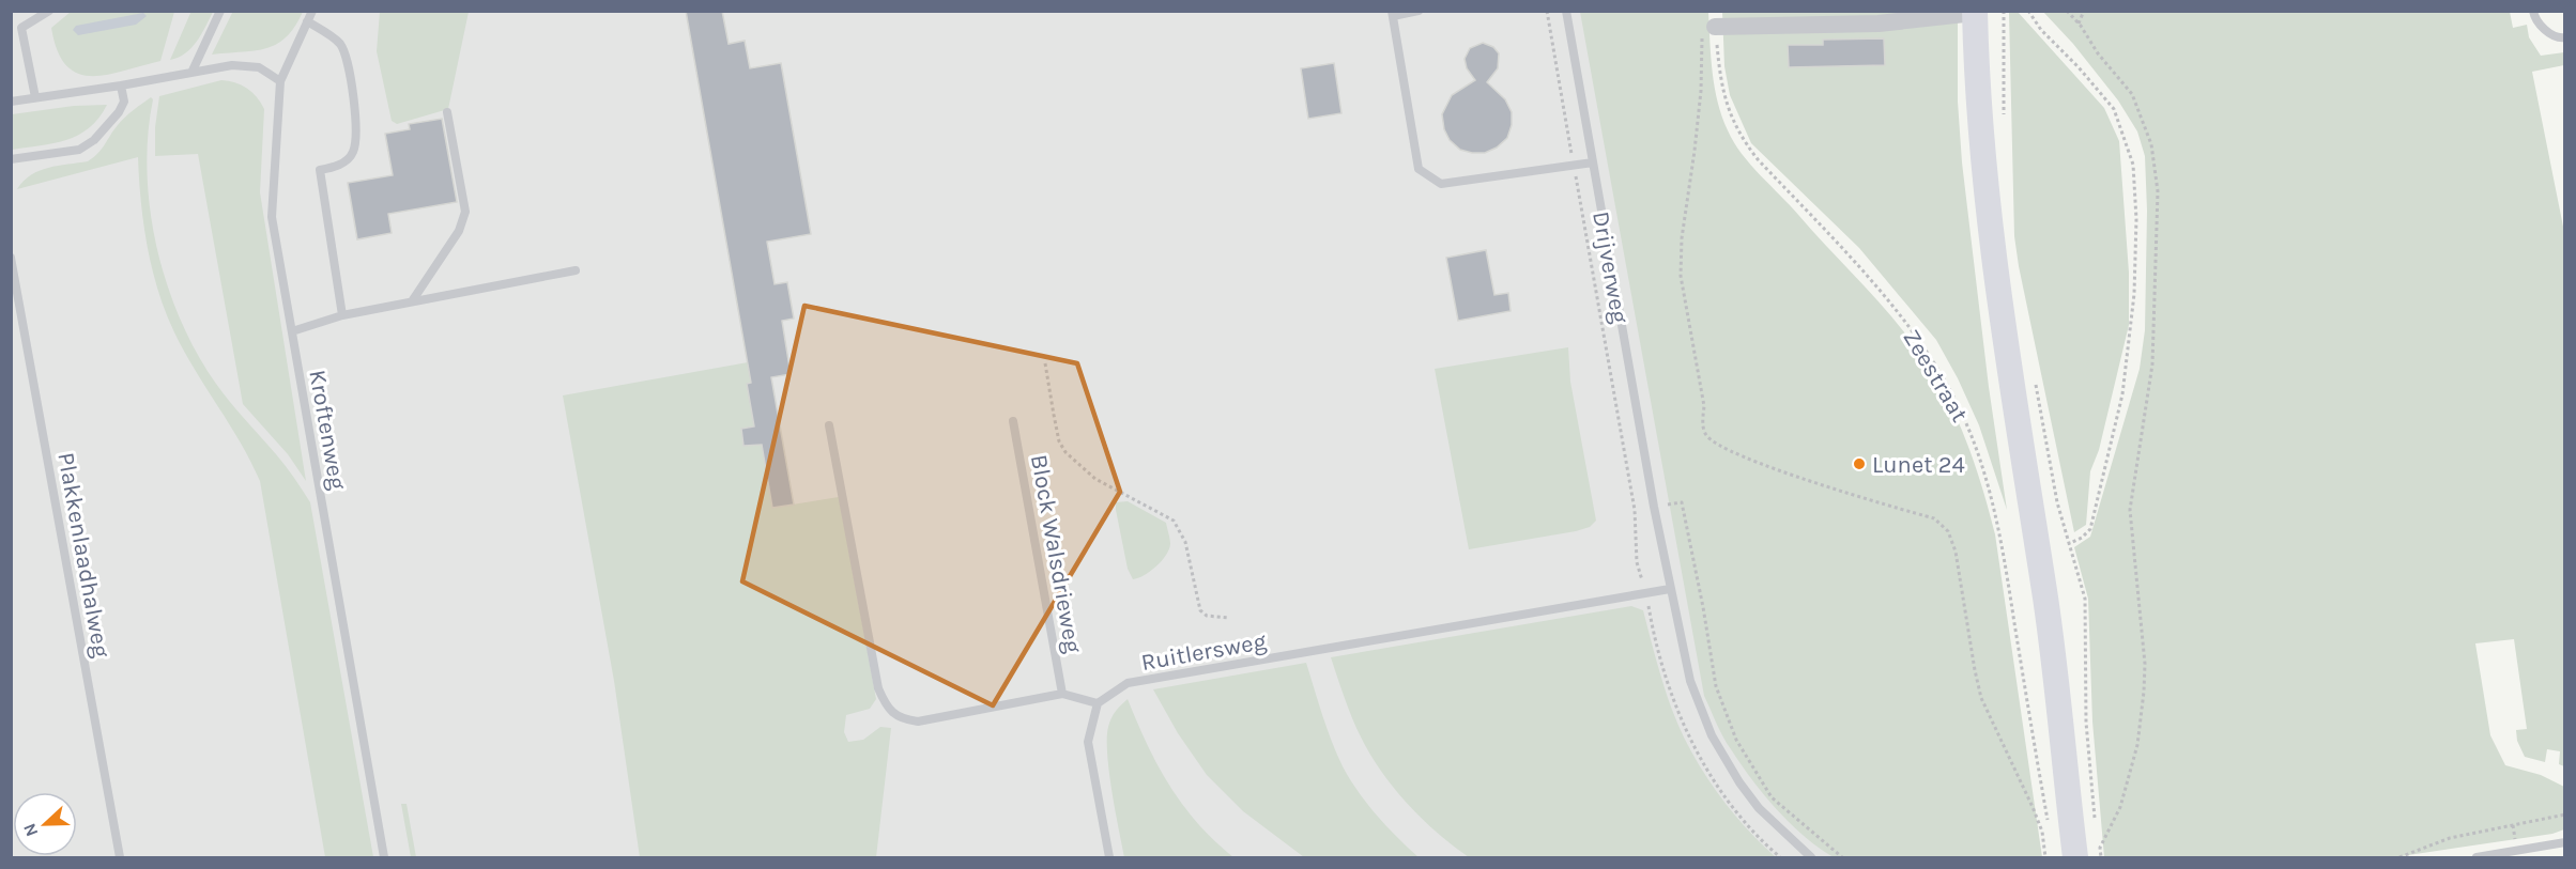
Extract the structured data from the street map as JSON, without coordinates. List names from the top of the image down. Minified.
{"streets":{"lane":["Drijverweg","Kroftenweg","Block Walsdrieweg","Plakkenlaadhalweg","Ruitlersweg"],"path":["Zeestraat"]},"crossings":[["Drijverweg","Ruitlersweg"]],"places":["Lunet 24"],"north":"left"}
